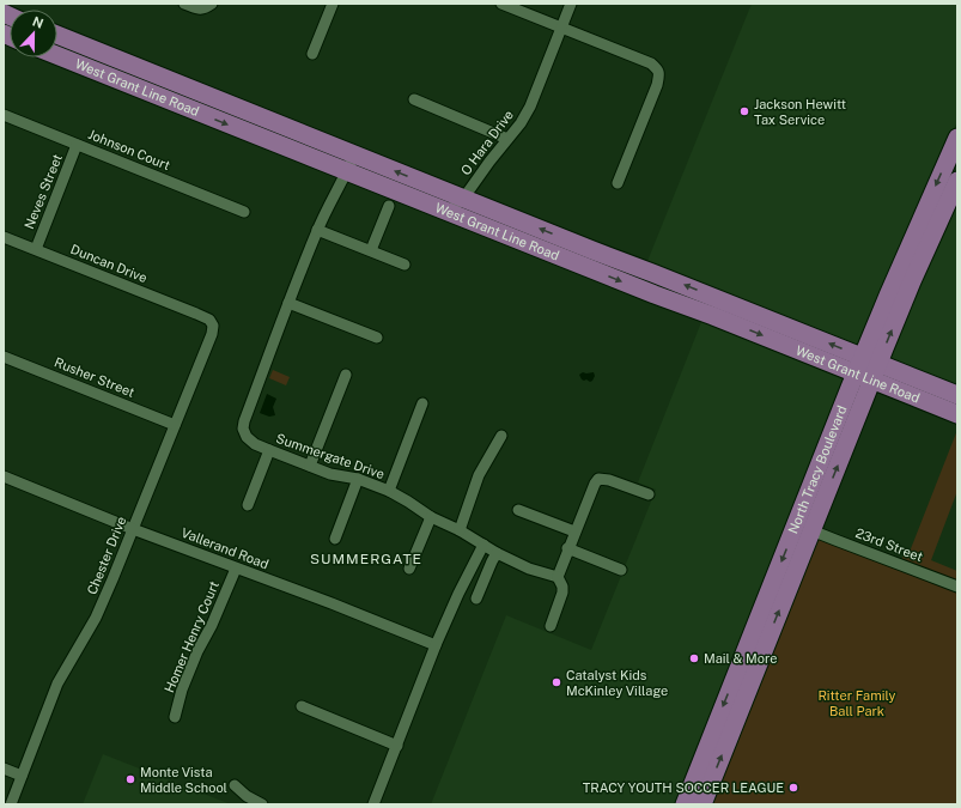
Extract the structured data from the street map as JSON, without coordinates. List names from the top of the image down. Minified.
{"streets":{"main road":["West Grant Line Road","North Tracy Boulevard"],"street":["O Hara Drive","Johnson Court","Neves Street","Duncan Drive","Rusher Street","Summergate Drive","23rd Street","Vallerand Road","Chester Drive","Homer Henry Court"]},"crossings":[["West Grant Line Road","O Hara Drive"],["West Grant Line Road","Summergate Drive"],["West Grant Line Road","North Tracy Boulevard"],["Johnson Court","Neves Street"],["Neves Street","Duncan Drive"],["Duncan Drive","Chester Drive"],["Rusher Street","Chester Drive"],["North Tracy Boulevard","23rd Street"],["Vallerand Road","Chester Drive"],["Vallerand Road","Homer Henry Court"]],"districts":["SUMMERGATE"],"parks":["Ritter Family Ball Park"],"places":["Jackson Hewitt Tax Service","Mail & More","Catalyst Kids McKinley Village","Monte Vista Middle School","TRACY YOUTH SOCCER LEAGUE"],"north":"top"}
